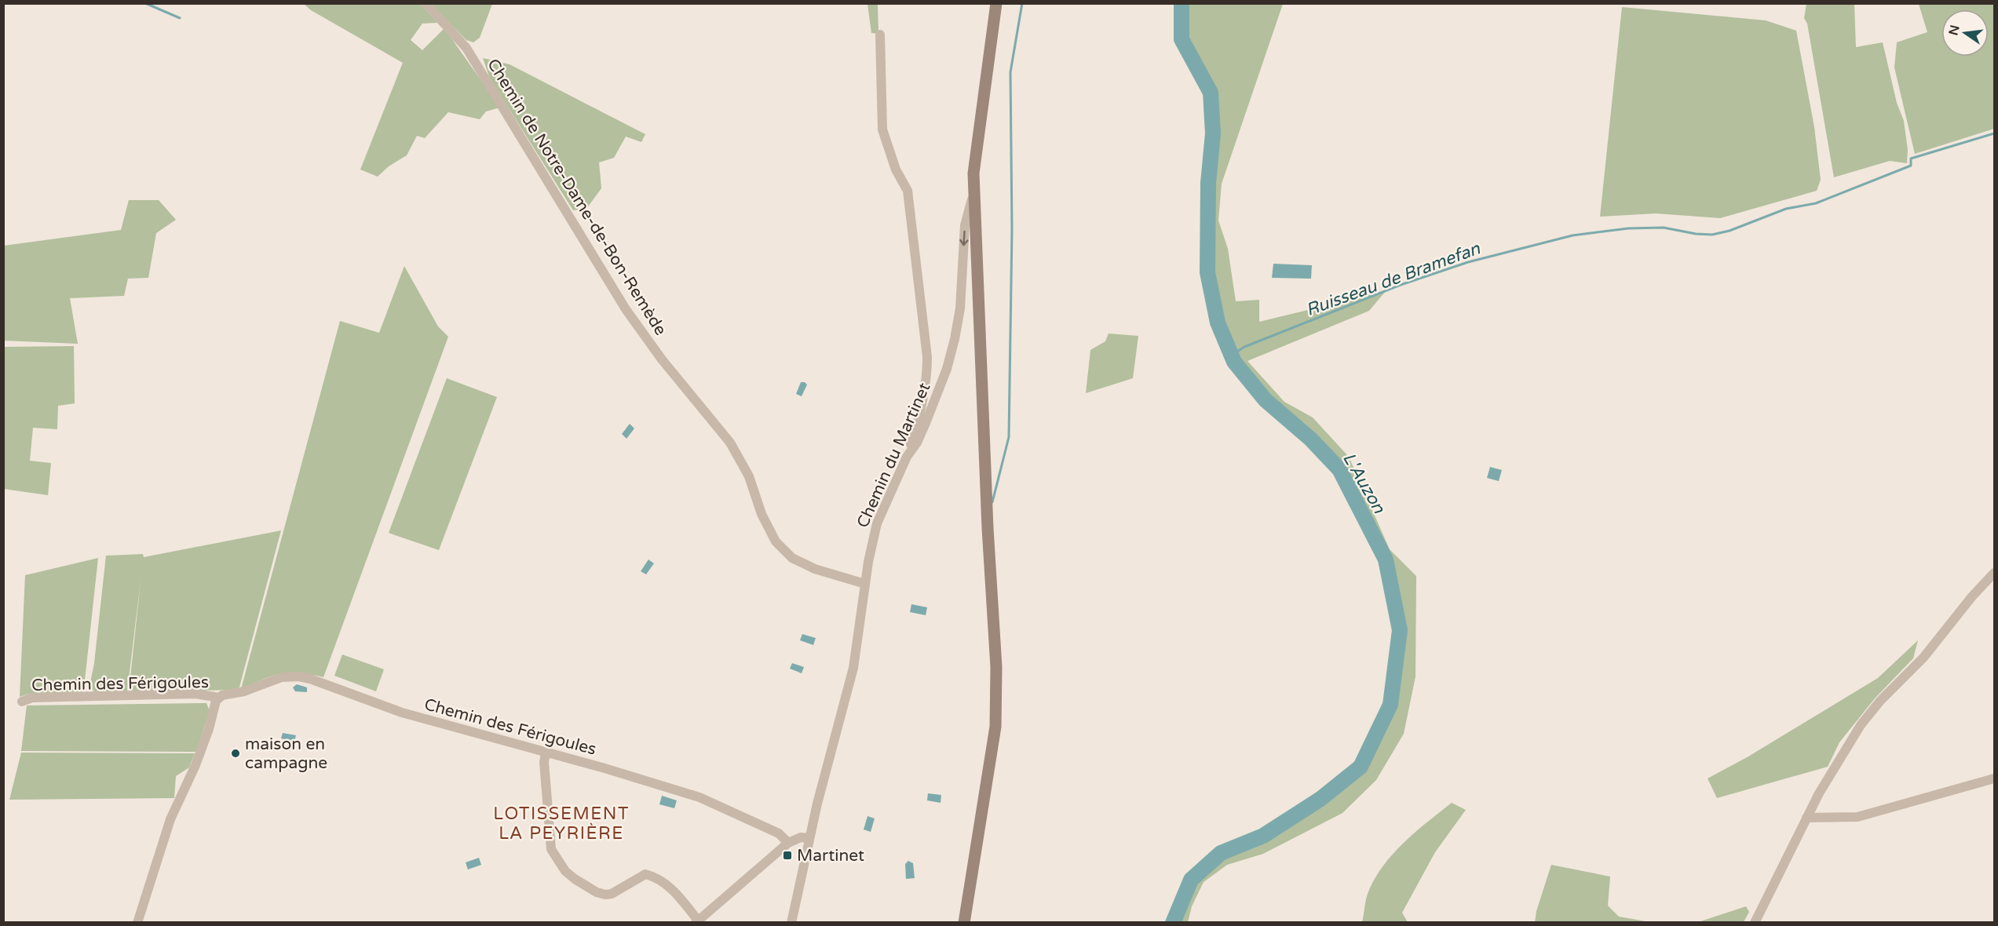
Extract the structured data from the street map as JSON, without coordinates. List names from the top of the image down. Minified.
{"streets":{"street":["Chemin de Notre-Dame-de-Bon-Remède","Chemin du Martinet","Chemin des Férigoules"]},"crossings":[["Chemin de Notre-Dame-de-Bon-Remède","Chemin du Martinet"]],"districts":["LOTISSEMENT LA PEYRIÈRE"],"water":["Ruisseau de Bramefan","L'Auzon"],"places":{"other":["maison en campagne"],"transit":["Martinet"]},"north":"left"}
